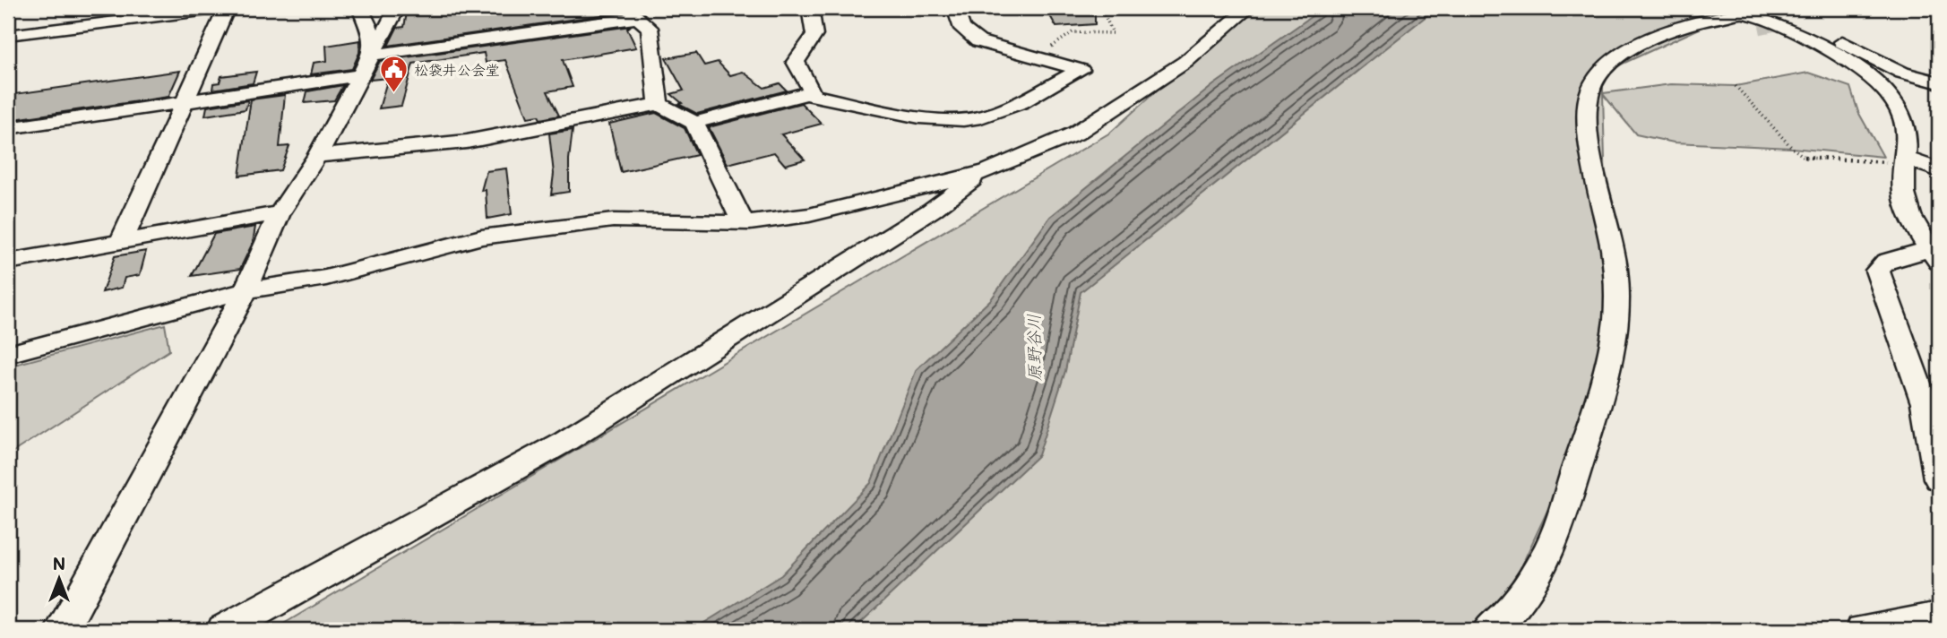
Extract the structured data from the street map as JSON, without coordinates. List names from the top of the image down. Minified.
{"water":["原野谷川"],"places":{"public building":["松袋井公会堂"]},"north":"top"}
